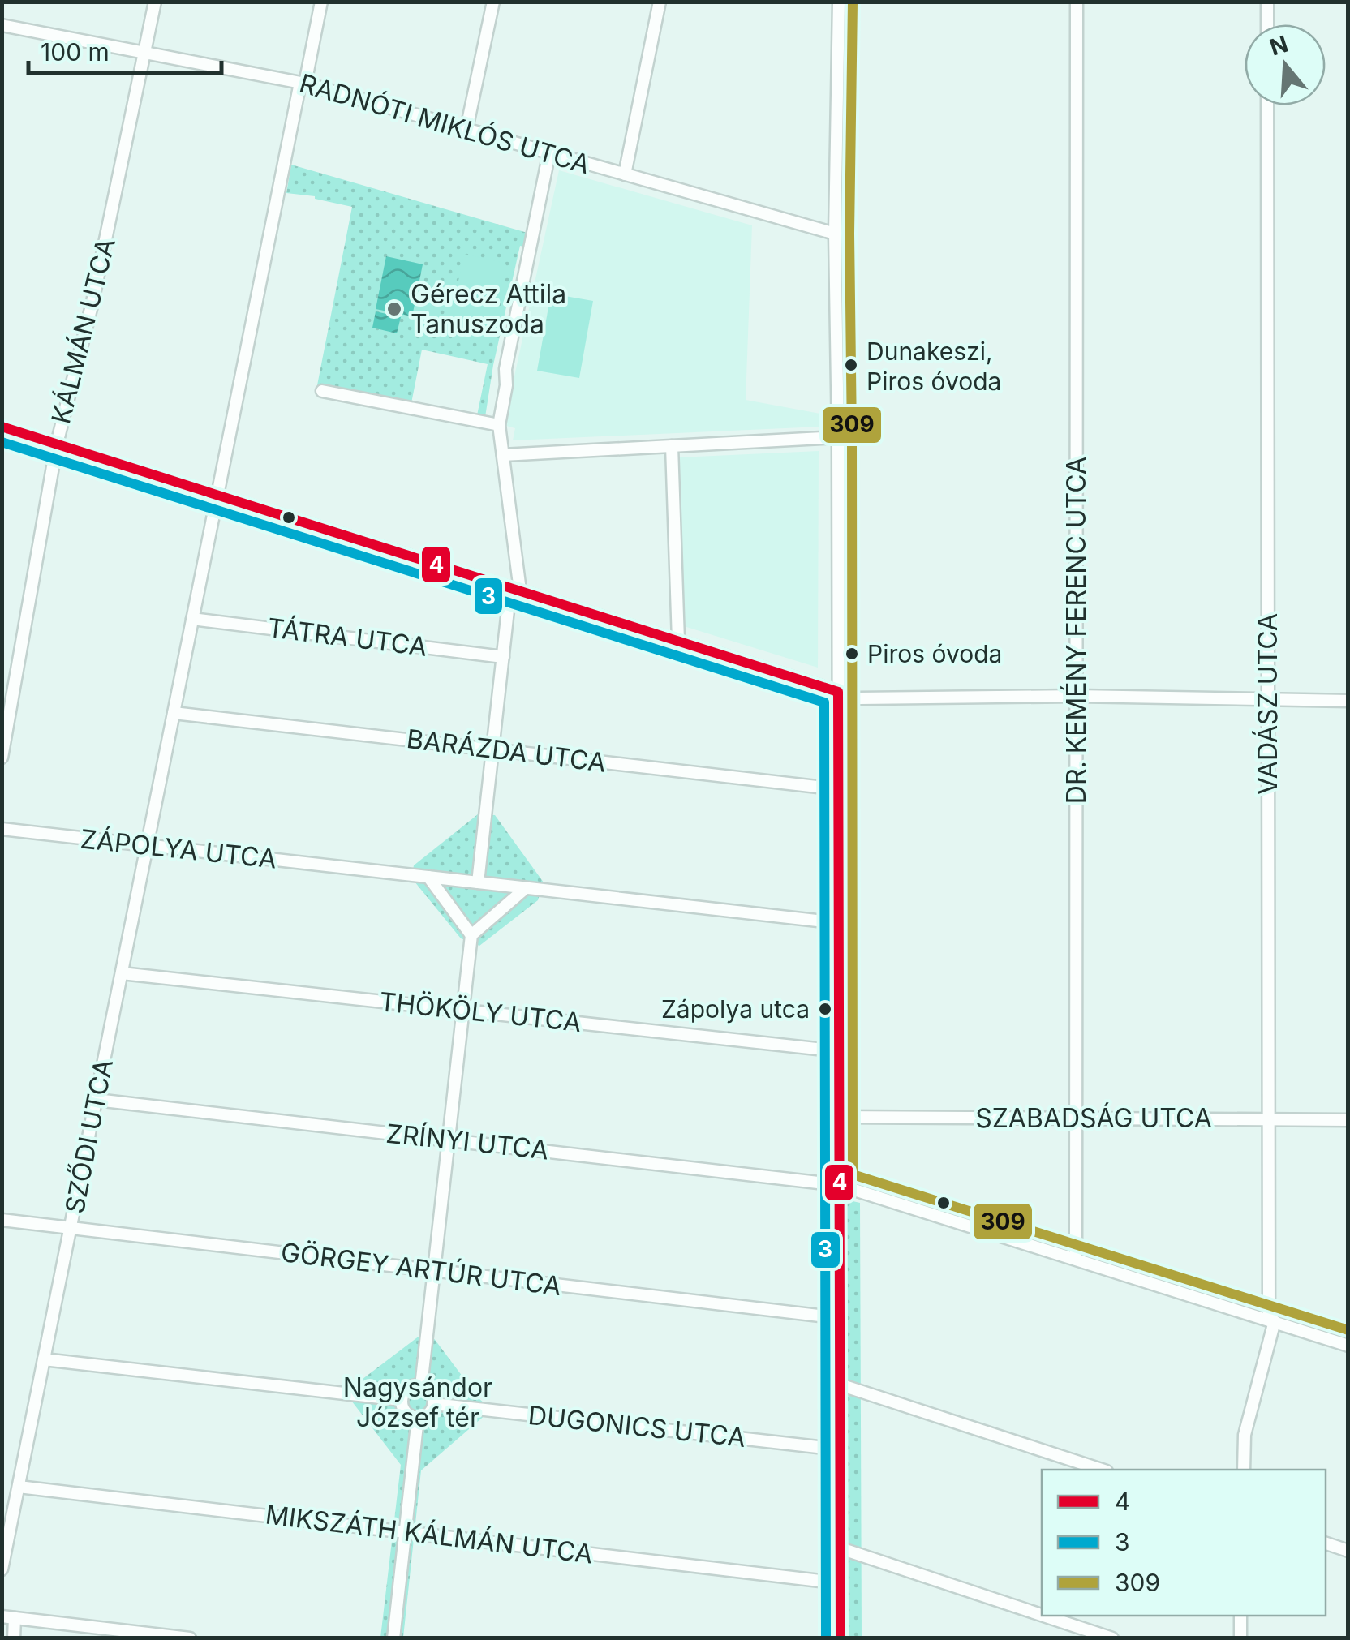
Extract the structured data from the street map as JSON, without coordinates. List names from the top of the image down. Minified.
{"streets":{"street":["RADNÓTI MIKLÓS UTCA","KÁLMÁN UTCA","DR. KEMÉNY FERENC UTCA","TÁTRA UTCA","VADÁSZ UTCA","BARÁZDA UTCA","ZÁPOLYA UTCA","THÖKÖLY UTCA","SZABADSÁG UTCA","SZŐDI UTCA","ZRÍNYI UTCA","GÖRGEY ARTÚR UTCA","DUGONICS UTCA","MIKSZÁTH KÁLMÁN UTCA"]},"crossings":[["RADNÓTI MIKLÓS UTCA","KÁLMÁN UTCA"],["RADNÓTI MIKLÓS UTCA","SZŐDI UTCA"],["DR. KEMÉNY FERENC UTCA","SZABADSÁG UTCA"],["DR. KEMÉNY FERENC UTCA","ZRÍNYI UTCA"],["TÁTRA UTCA","SZŐDI UTCA"],["VADÁSZ UTCA","SZABADSÁG UTCA"],["VADÁSZ UTCA","ZRÍNYI UTCA"],["BARÁZDA UTCA","SZŐDI UTCA"],["ZÁPOLYA UTCA","SZŐDI UTCA"],["THÖKÖLY UTCA","SZŐDI UTCA"],["SZŐDI UTCA","ZRÍNYI UTCA"],["SZŐDI UTCA","GÖRGEY ARTÚR UTCA"],["SZŐDI UTCA","MIKSZÁTH KÁLMÁN UTCA"]],"parks":["Nagysándor József tér"],"places":["Gérecz Attila Tanuszoda","Dunakeszi, Piros óvoda","Piros óvoda","Zápolya utca"],"lines":["transit line 309","transit line 4","transit line 3"],"legend":["4","3","309"],"scale_bar":"100 m","north":"top"}
